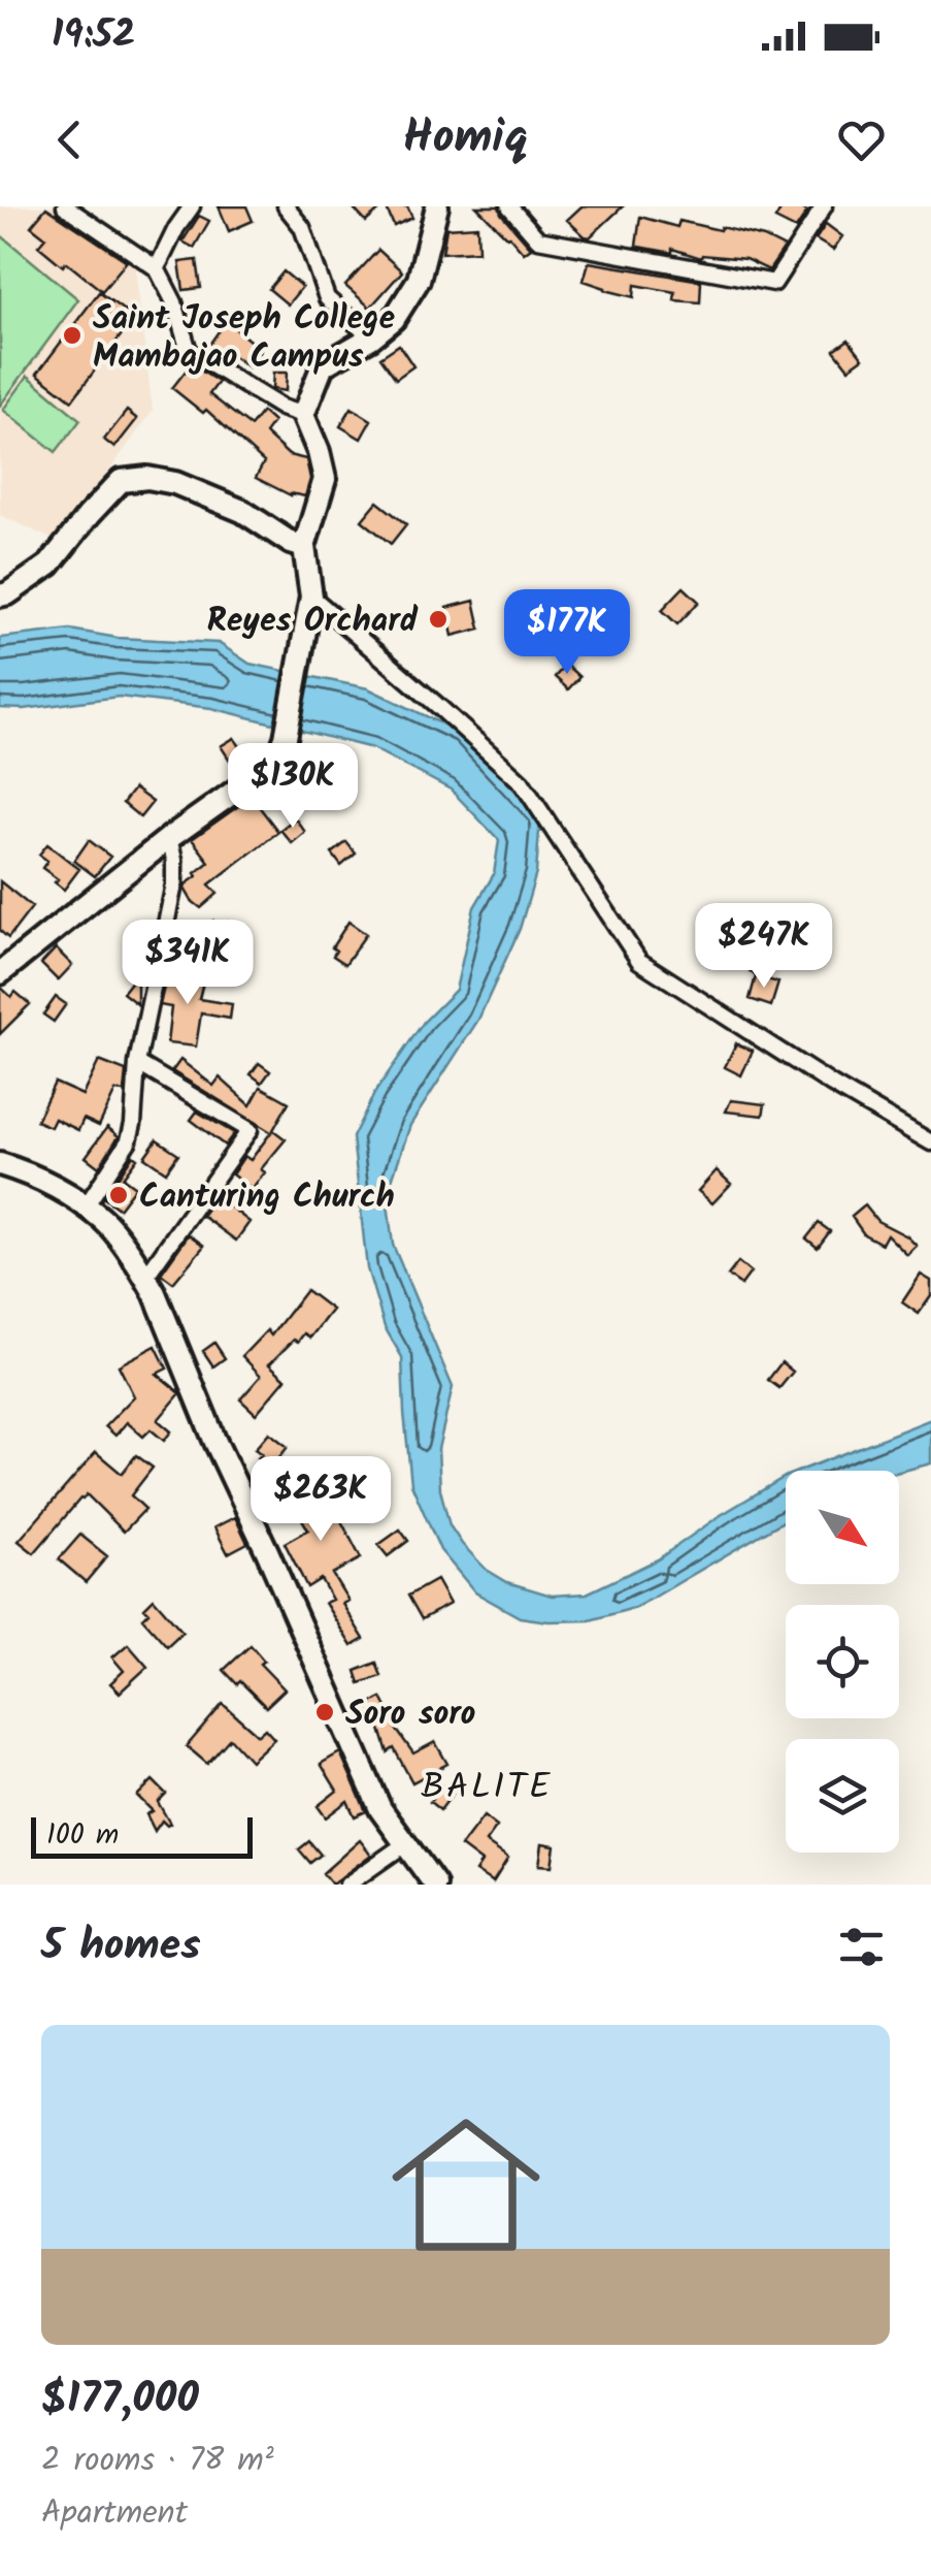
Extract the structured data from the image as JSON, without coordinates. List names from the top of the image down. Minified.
{"districts":["BALITE"],"places":["Saint Joseph College Mambajao Campus","Reyes Orchard","Canturing Church","Soro soro"],"scale_bar":"100 m","north":"bottom right","page":{"status":"19:52","header":"Homiq","price":["$177K","$130K","$247K","$341K","$263K"],"scale":"100 m","heading":"5 homes","list":[{"name":"$177,000","note":"2 rooms · 78 m² · Apartment"}]}}
